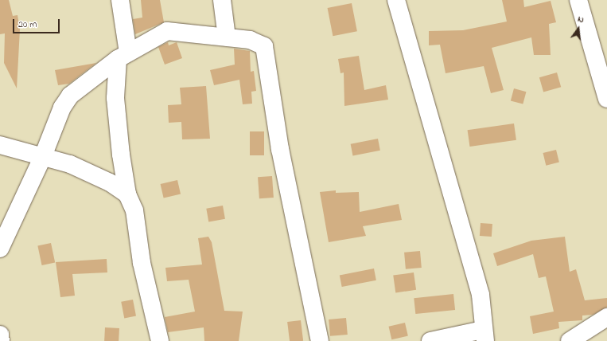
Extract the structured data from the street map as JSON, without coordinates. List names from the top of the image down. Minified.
{"scale_bar":"20 m","north":"top"}
